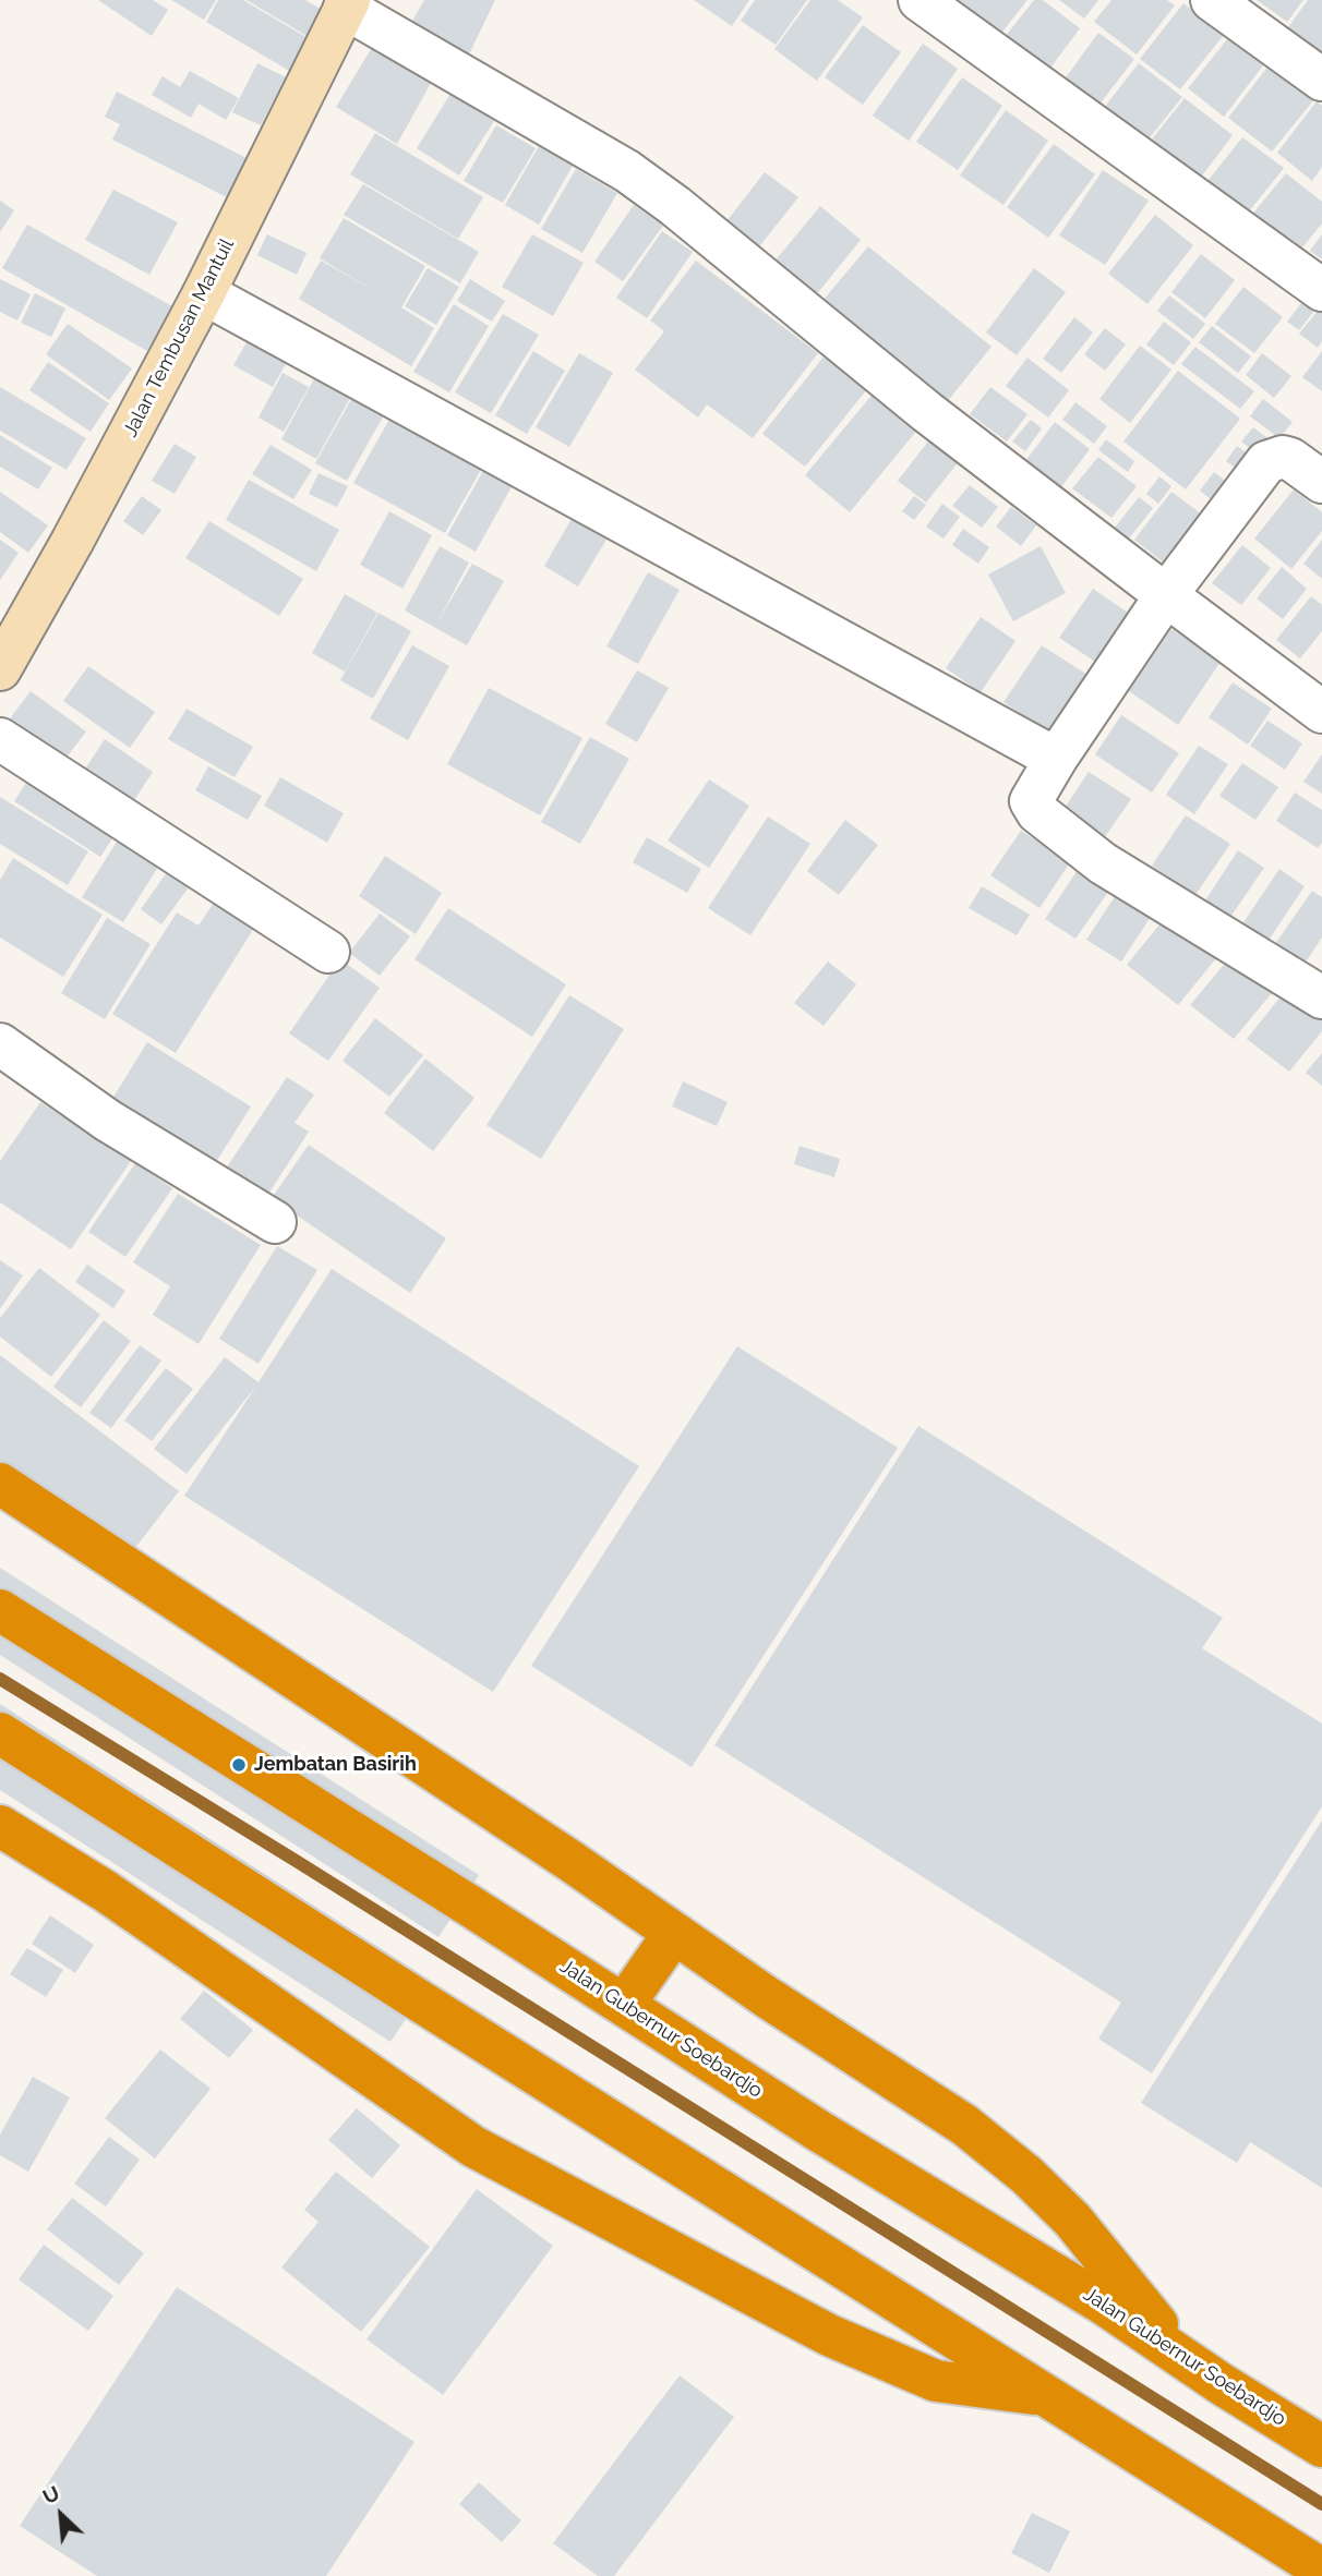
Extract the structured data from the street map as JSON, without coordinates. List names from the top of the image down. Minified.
{"streets":{"highway":["Jalan Gubernur Soebardjo"],"street":["Jalan Tembusan Mantuil"]},"places":["Jembatan Basirih"],"north":"top left"}
